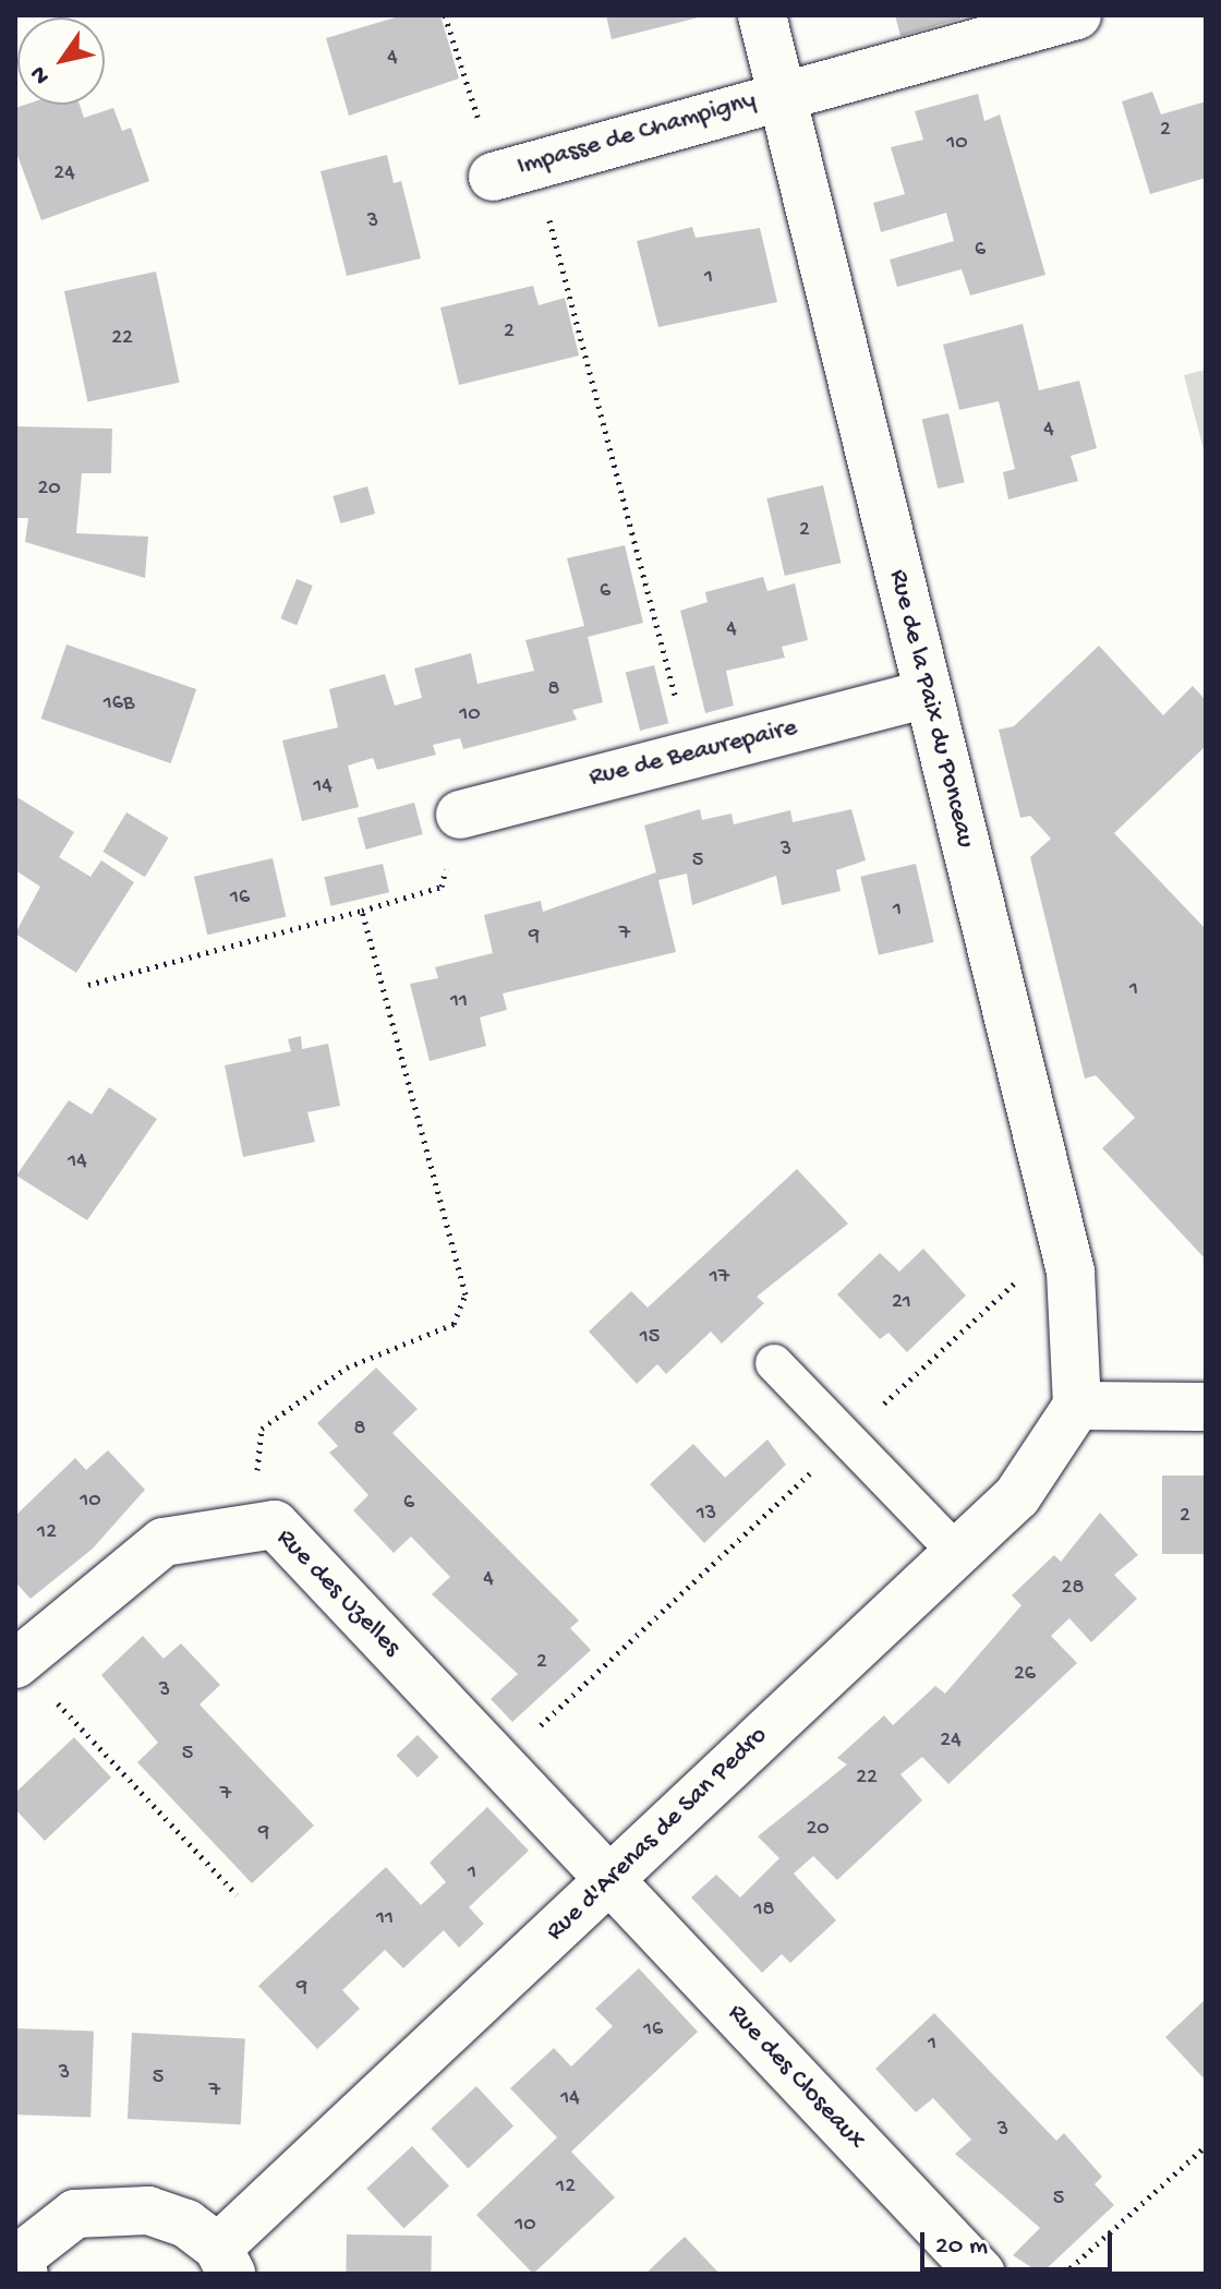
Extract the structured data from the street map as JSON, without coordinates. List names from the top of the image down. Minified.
{"streets":{"street":["Impasse de Champigny","Rue de la Paix du Ponceau","Rue de Beaurepaire","Rue des Uzelles","Rue d'Arenas de San Pedro","Rue des Closeaux"]},"crossings":[["Impasse de Champigny","Rue de la Paix du Ponceau"],["Rue de la Paix du Ponceau","Rue de Beaurepaire"],["Rue de la Paix du Ponceau","Rue d'Arenas de San Pedro"],["Rue des Uzelles","Rue d'Arenas de San Pedro"],["Rue des Uzelles","Rue des Closeaux"],["Rue d'Arenas de San Pedro","Rue des Closeaux"]],"house_numbers":["4","2","10","24","3","6","1","2","22","4","20","2","6","4","8","16B","10","14","3","5","16","1","7","9","1","11","14","17","21","15","8","10","6","13","2","12","4","28","2","26","3","24","5","22","7","20","9","1","18","11","9","16","1","3","5","7","14","3","12","5","10"],"scale_bar":"20 m","north":"bottom left"}
